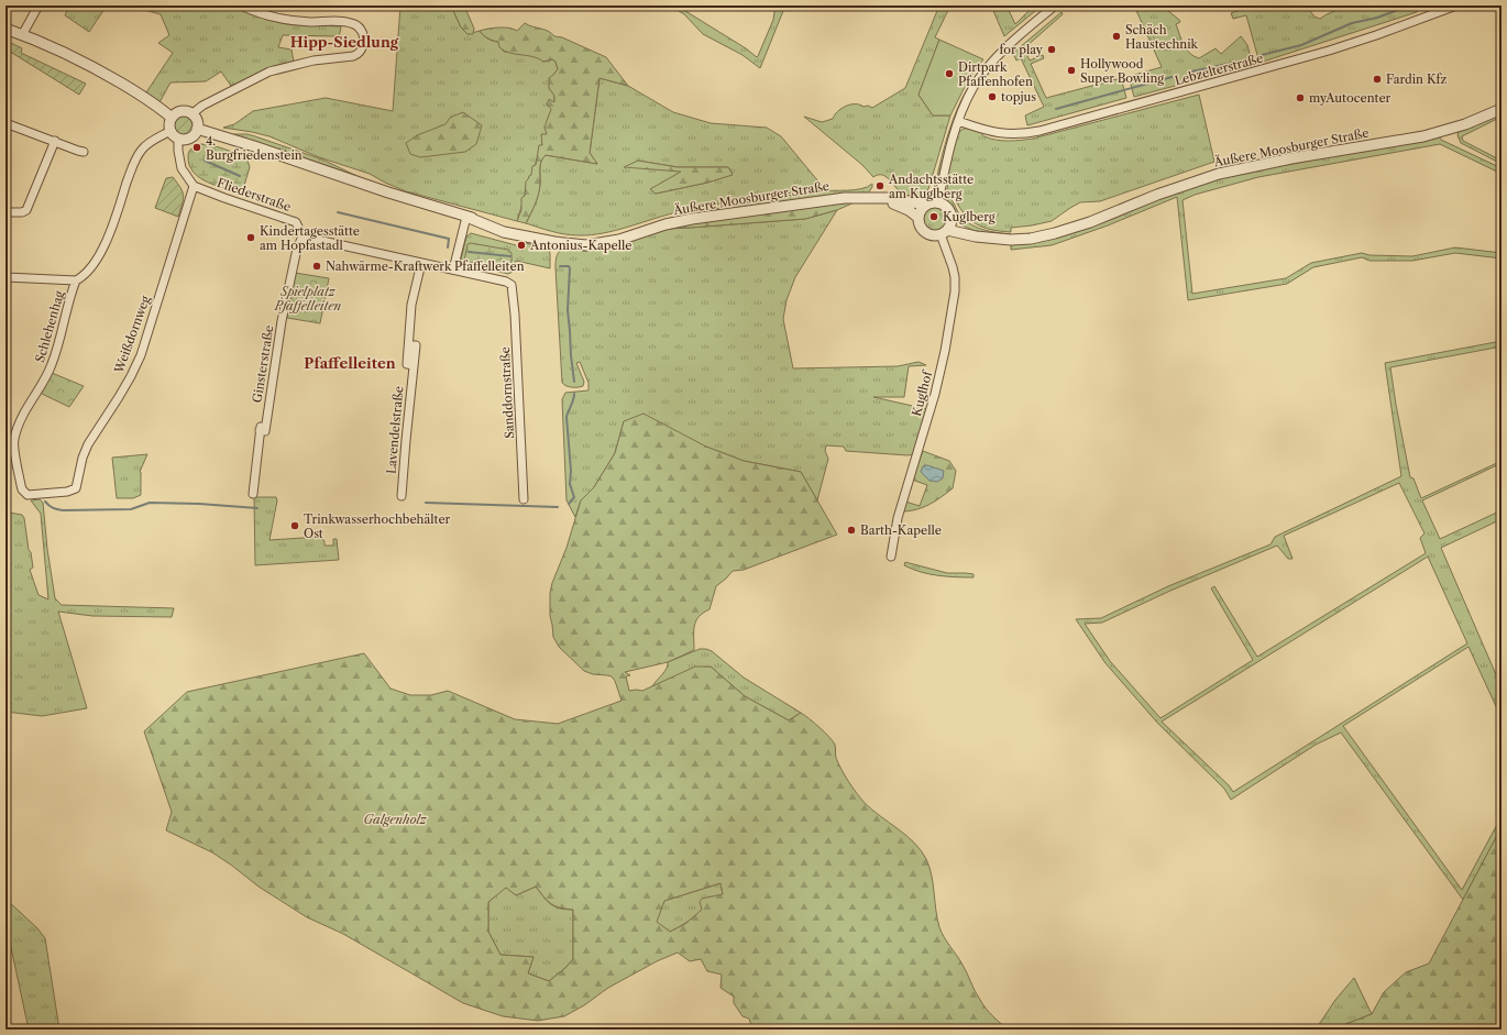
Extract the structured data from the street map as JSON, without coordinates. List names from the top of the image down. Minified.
{"streets":{"street":["Lebzelterstraße","Äußere Moosburger Straße","Fliederstraße","Schlehenhag","Weißdornweg","Ginsterstraße","Sanddornstraße","Kuglhof","Lavendelstraße"]},"crossings":[["Äußere Moosburger Straße","Schlehenhag"],["Äußere Moosburger Straße","Kuglhof"],["Fliederstraße","Weißdornweg"],["Fliederstraße","Ginsterstraße"],["Schlehenhag","Weißdornweg"]],"districts":["Hipp-Siedlung","Pfaffelleiten"],"parks":["Spielplatz Pfaffelleiten","Galgenholz"],"places":["Schäch Haustechnik","for play","Hollywood Super Bowling","Dirtpark Pfaffenhofen","Fardin Kfz","topjus","myAutocenter","4. Burgfriedenstein","Andachtsstätte am Kuglberg","Kuglberg","Kindertagesstätte am Hopfastadl","Antonius-Kapelle","Nahwärme-Kraftwerk Pfaffelleiten","Trinkwasserhochbehälter Ost","Barth-Kapelle"]}
